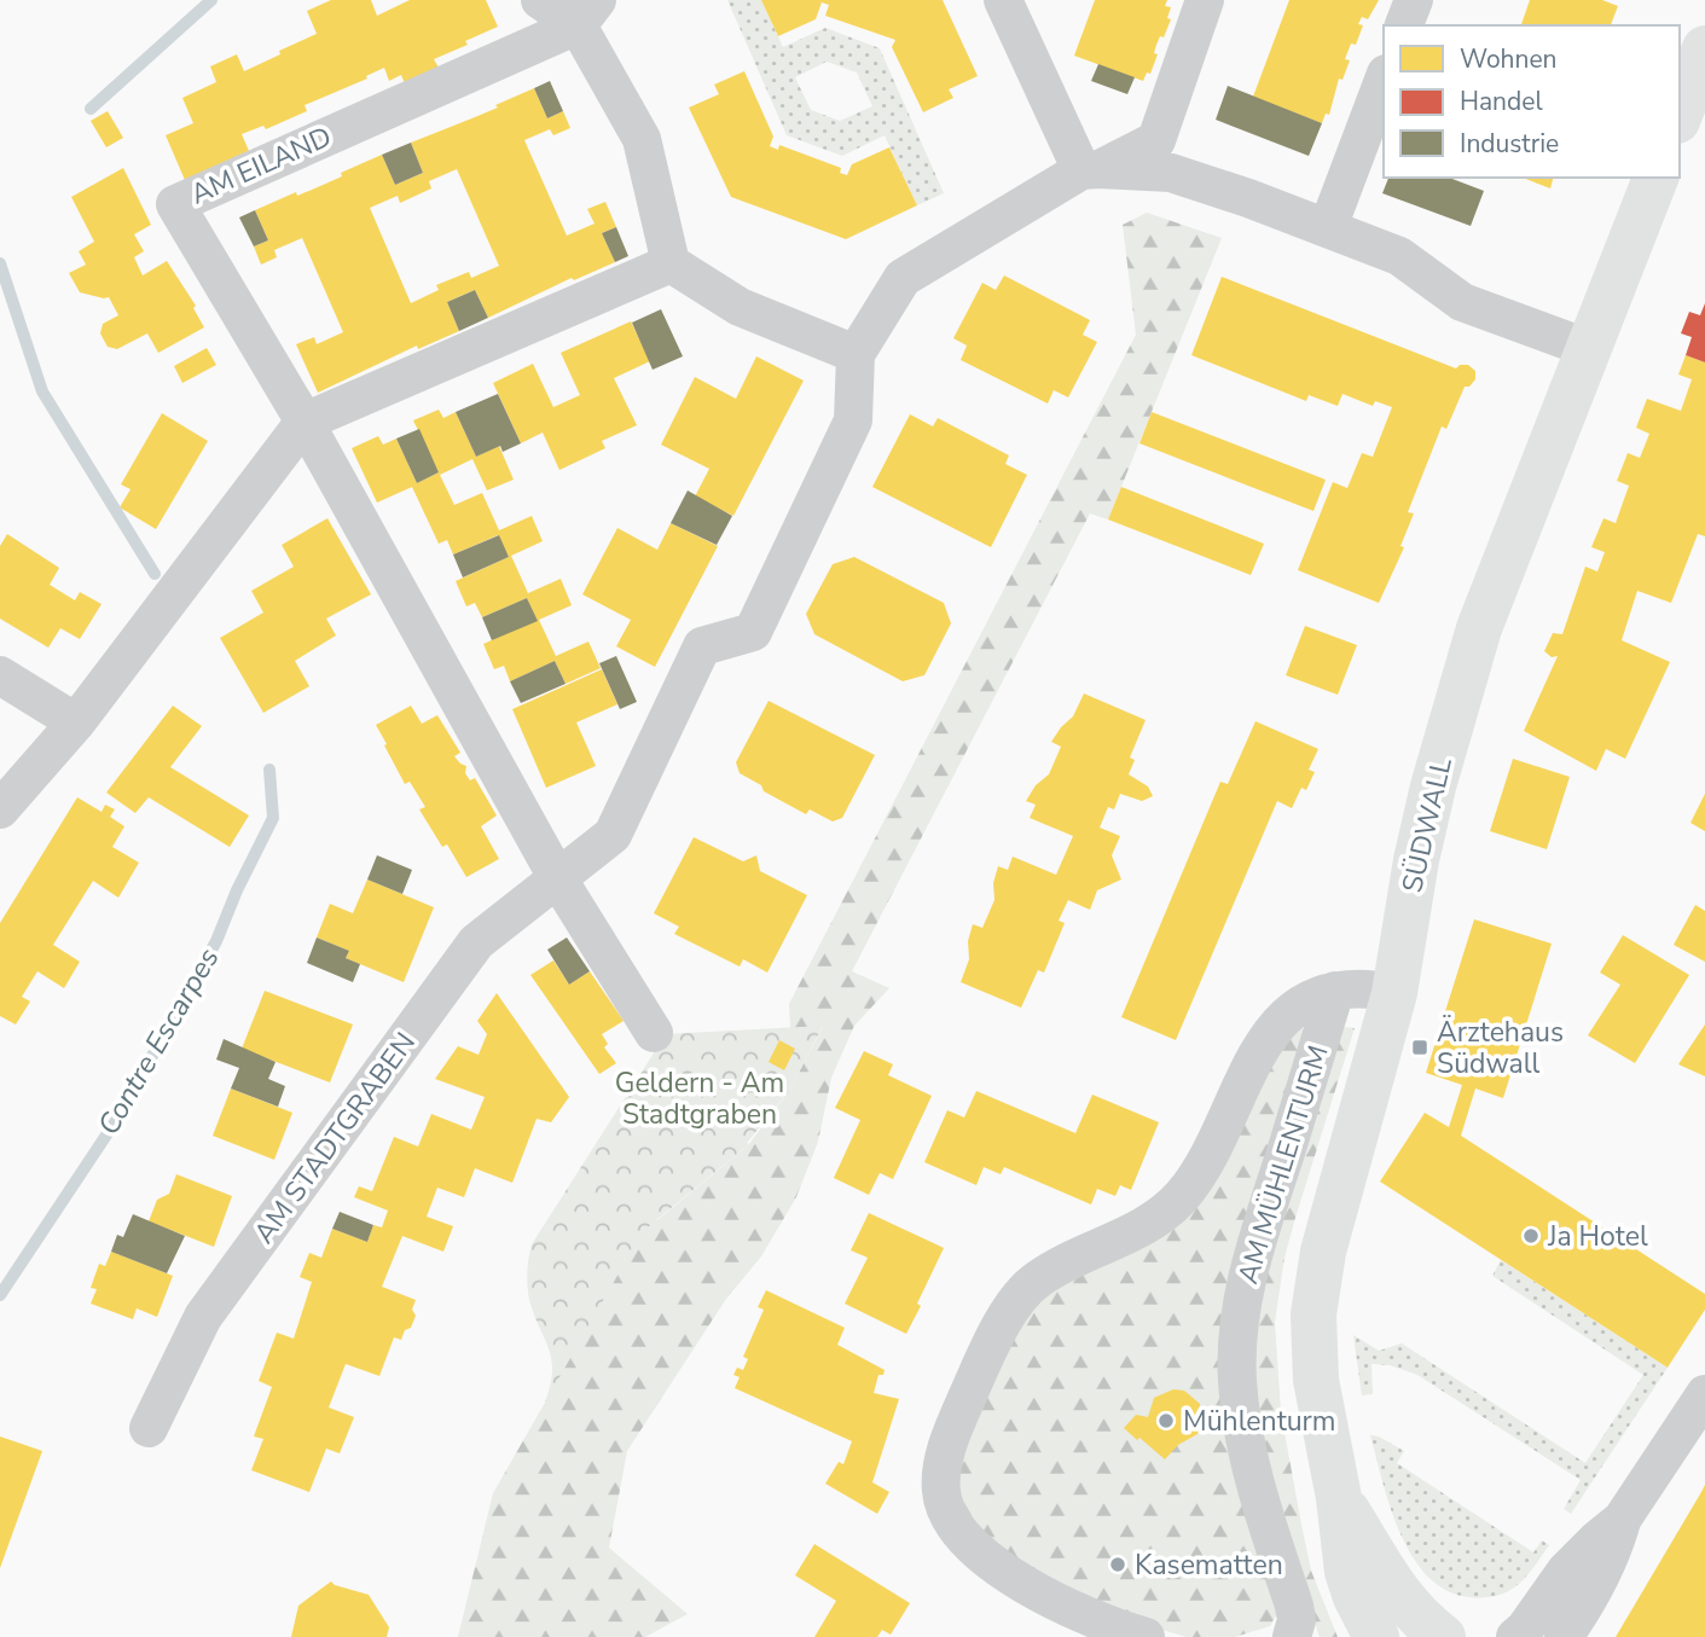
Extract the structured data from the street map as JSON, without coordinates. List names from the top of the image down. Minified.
{"streets":{"street":["AM EILAND","SÜDWALL","AM STADTGRABEN","AM MÜHLENTURM"]},"crossings":[["AM EILAND","AM STADTGRABEN"],["SÜDWALL","AM MÜHLENTURM"]],"water":["Contre Escarpes"],"parks":["Geldern - Am Stadtgraben"],"places":{"transit":["Ärztehaus Südwall"],"other":["Ja Hotel","Mühlenturm","Kasematten"]},"legend":["Wohnen","Handel","Industrie"]}
